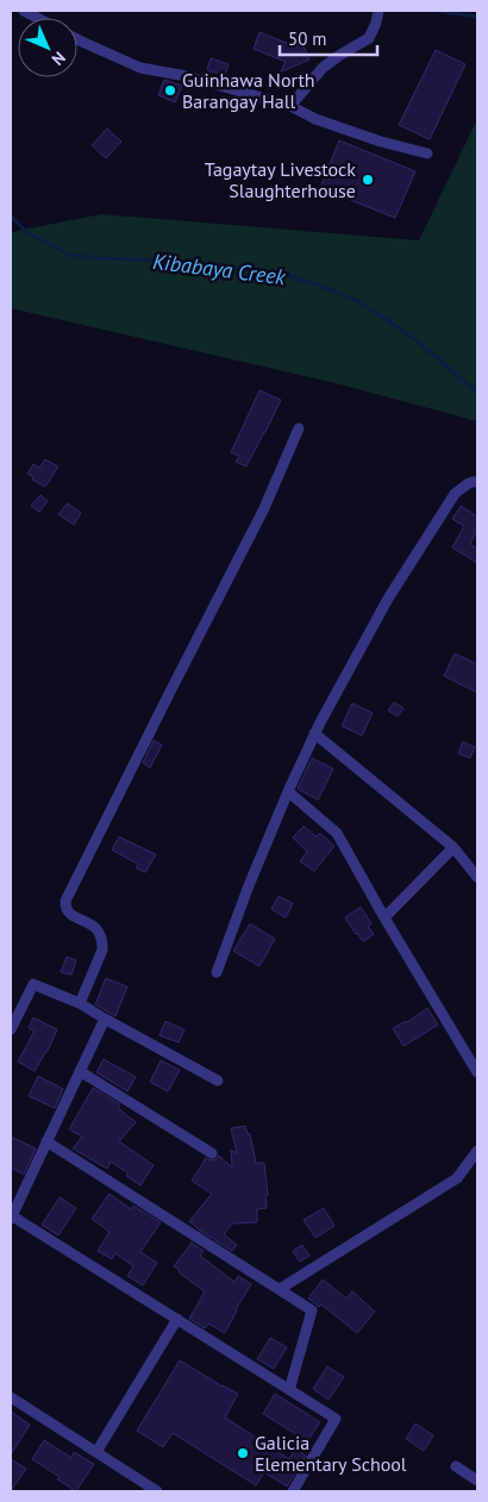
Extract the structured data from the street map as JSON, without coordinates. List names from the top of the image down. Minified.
{"water":["Kibabaya Creek"],"places":["Guinhawa North Barangay Hall","Tagaytay Livestock Slaughterhouse","Galicia Elementary School"],"scale_bar":"50 m","north":"bottom right"}
